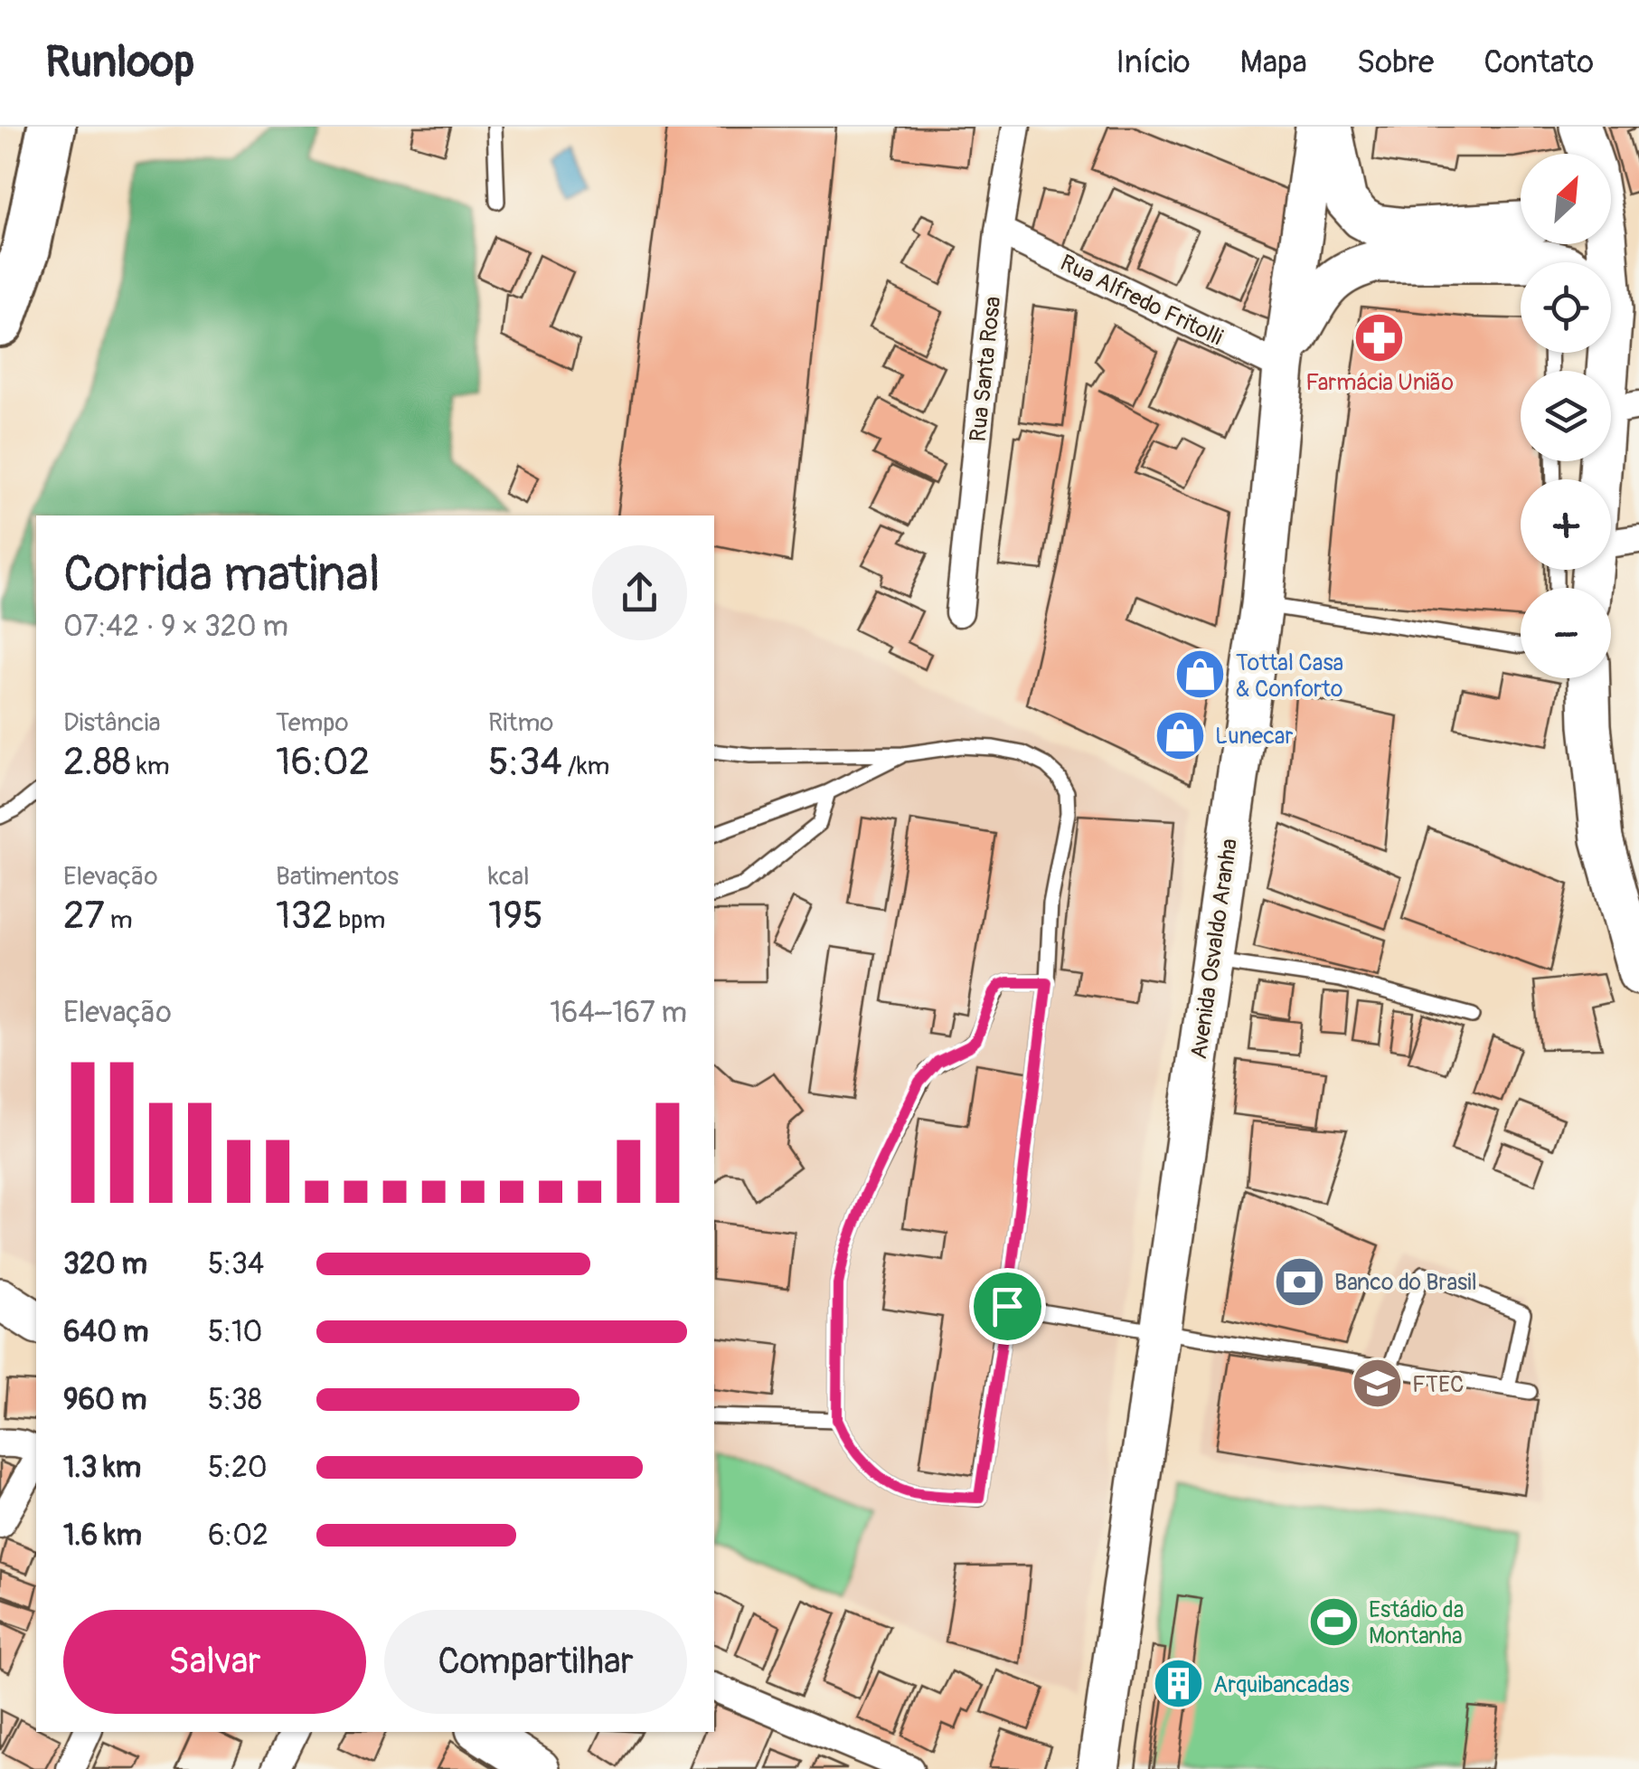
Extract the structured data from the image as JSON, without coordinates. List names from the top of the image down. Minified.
{"streets":{"main road":["Avenida Osvaldo Aranha"],"street":["Rua Alfredo Fritolli","Rua Santa Rosa"]},"crossings":[["Rua Alfredo Fritolli","Rua Santa Rosa"],["Rua Alfredo Fritolli","Avenida Osvaldo Aranha"]],"places":{"pharmacy":["Farmácia União"],"shop":["Tottal Casa & Conforto","Lunecar"],"bank":["Banco do Brasil"],"school or university":["FTEC"],"sports":["Estádio da Montanha"],"building":["Arquibancadas"]},"north":"top right","page":{"header":"Runloop","nav":["Início","Mapa","Sobre","Contato"],"map_buttons":["+","−"],"heading":["Corrida matinal","07:42 · 9 × 320 m"],"stats":[["Distância","2.88 km"],["Tempo","16:02"],["Ritmo","5:34 /km"],["Elevação","27 m"],["Batimentos","132 bpm"],["kcal","195"]],"chart":["Elevação","164–167 m"],"list":[{"name":"320 m","note":"5:34"},{"name":"640 m","note":"5:10"},{"name":"960 m","note":"5:38"},{"name":"1.3 km","note":"5:20"},{"name":"1.6 km","note":"6:02"}],"buttons":["Salvar","Compartilhar"]}}
